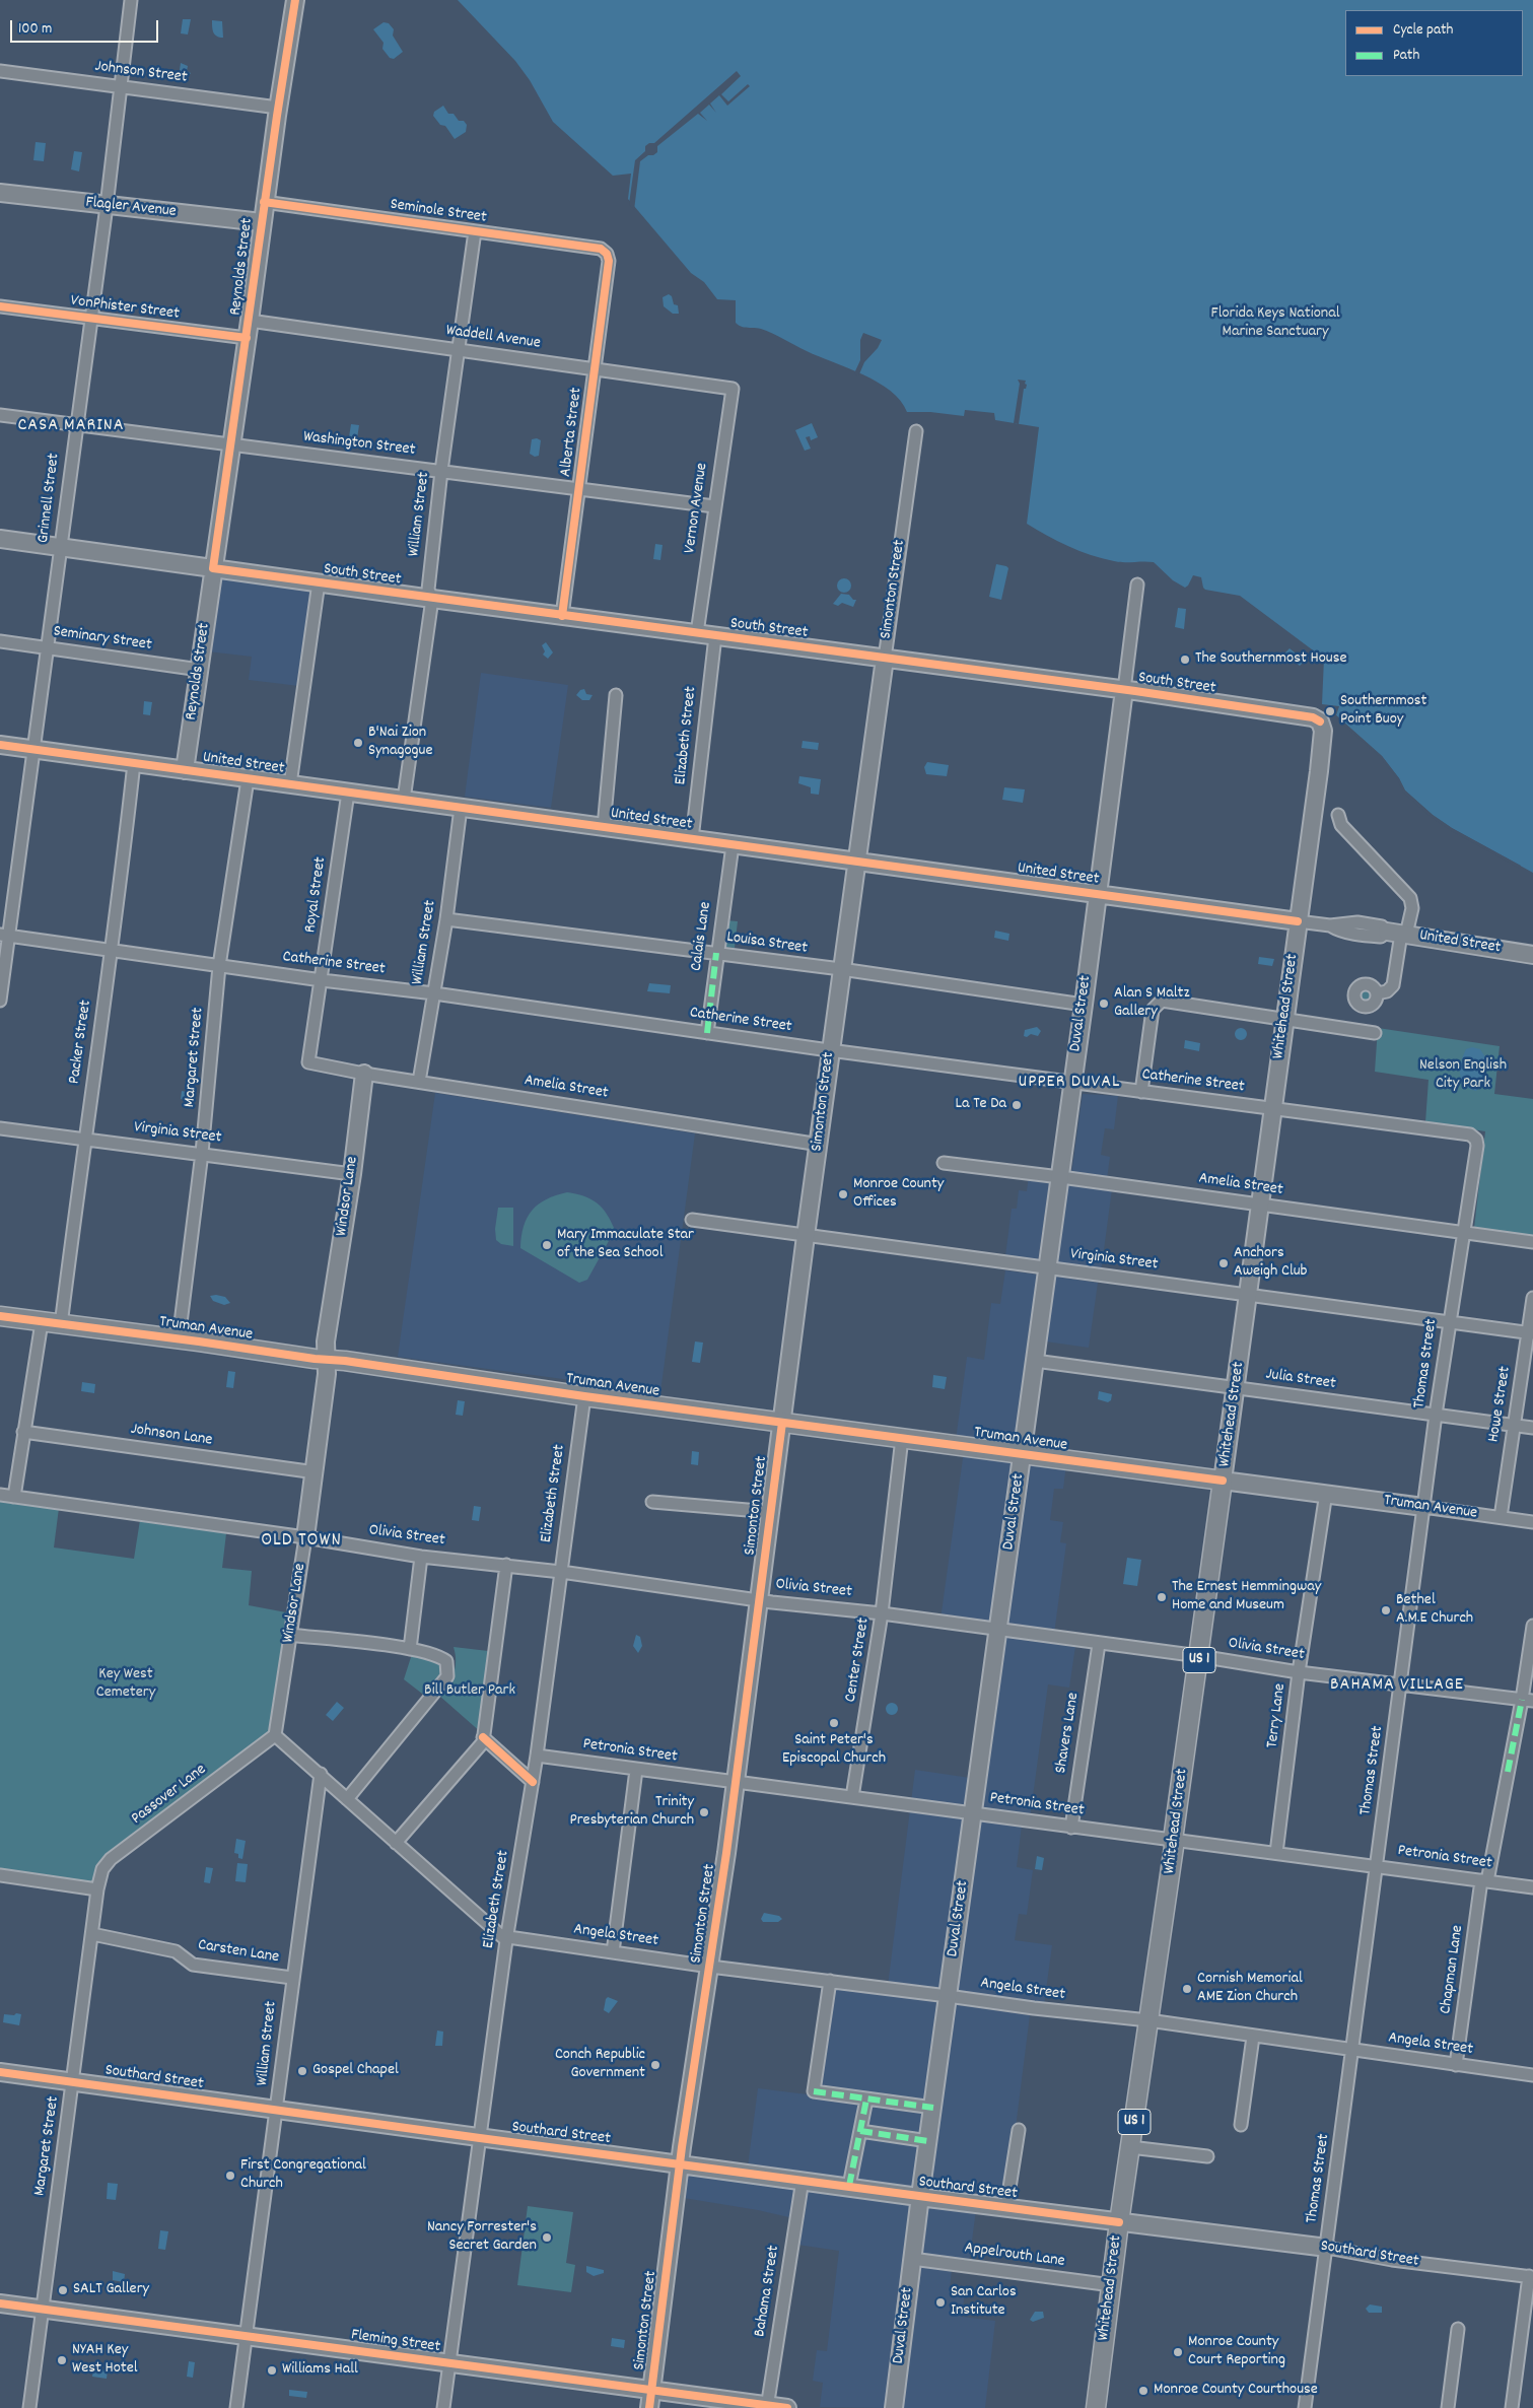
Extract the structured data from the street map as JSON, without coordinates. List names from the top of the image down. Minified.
{"streets":{"main road":["Whitehead Street","Truman Avenue","US 1"],"street":["Johnson Street","Flagler Avenue","Seminole Street","Reynolds Street","VonPhister Street","Waddell Avenue","Alberta Street","Washington Street","Grinnell Street","Vernon Avenue","William Street","South Street","Simonton Street","Seminary Street","Elizabeth Street","United Street","Royal Street","Calais Lane","Louisa Street","Catherine Street","Duval Street","Packer Street","Margaret Street","Amelia Street","Virginia Street","Windsor Lane","Thomas Street","Julia Street","Howe Street","Johnson Lane","Olivia Street","Center Street","Terry Lane","Shavers Lane","Petronia Street","Passover Lane","Angela Street","Carsten Lane","Chapman Lane","Southard Street","Appelrouth Lane","Bahama Street","Fleming Street"]},"crossings":[["Johnson Street","Reynolds Street"],["Johnson Street","Grinnell Street"],["Flagler Avenue","Reynolds Street"],["Flagler Avenue","Grinnell Street"],["Seminole Street","Reynolds Street"],["Seminole Street","Alberta Street"],["Seminole Street","William Street"],["Reynolds Street","VonPhister Street"],["Reynolds Street","Waddell Avenue"],["Reynolds Street","Washington Street"],["Reynolds Street","South Street"],["Reynolds Street","Seminary Street"],["Reynolds Street","United Street"],["VonPhister Street","Grinnell Street"],["Waddell Avenue","Alberta Street"],["Waddell Avenue","Vernon Avenue"],["Waddell Avenue","William Street"],["Alberta Street","Washington Street"],["Alberta Street","South Street"],["Washington Street","Grinnell Street"],["Washington Street","Vernon Avenue"],["Washington Street","William Street"],["Grinnell Street","South Street"],["Grinnell Street","Seminary Street"],["Grinnell Street","United Street"],["Grinnell Street","Catherine Street"],["Vernon Avenue","South Street"],["William Street","South Street"],["William Street","United Street"],["William Street","Louisa Street"],["William Street","Catherine Street"],["William Street","Amelia Street"],["William Street","Carsten Lane"],["William Street","Southard Street"],["William Street","Fleming Street"],["South Street","Simonton Street"],["South Street","Elizabeth Street"],["South Street","Whitehead Street"],["South Street","Duval Street"],["Simonton Street","United Street"],["Simonton Street","Louisa Street"],["Simonton Street","Catherine Street"],["Simonton Street","Amelia Street"],["Simonton Street","Virginia Street"],["Simonton Street","Truman Avenue"],["Simonton Street","Olivia Street"],["Simonton Street","Petronia Street"],["Simonton Street","Angela Street"],["Simonton Street","Southard Street"],["Simonton Street","Fleming Street"],["Elizabeth Street","United Street"],["Elizabeth Street","Truman Avenue"],["Elizabeth Street","Olivia Street"],["Elizabeth Street","Petronia Street"],["Elizabeth Street","Angela Street"],["Elizabeth Street","Southard Street"],["Elizabeth Street","Fleming Street"],["United Street","Royal Street"],["United Street","Calais Lane"],["United Street","Whitehead Street"],["United Street","Duval Street"],["United Street","Packer Street"],["United Street","Margaret Street"],["Royal Street","Catherine Street"],["Royal Street","Amelia Street"],["Calais Lane","Louisa Street"],["Calais Lane","Catherine Street"],["Louisa Street","Duval Street"],["Catherine Street","Whitehead Street"],["Catherine Street","Duval Street"],["Catherine Street","Packer Street"],["Catherine Street","Margaret Street"],["Catherine Street","Thomas Street"],["Whitehead Street","Amelia Street"],["Whitehead Street","Virginia Street"],["Whitehead Street","Truman Avenue"],["Whitehead Street","Julia Street"],["Whitehead Street","Olivia Street"],["Whitehead Street","Petronia Street"],["Whitehead Street","Angela Street"],["Whitehead Street","Southard Street"],["Whitehead Street","Appelrouth Lane"],["Duval Street","Amelia Street"],["Duval Street","Virginia Street"],["Duval Street","Truman Avenue"],["Duval Street","Julia Street"],["Duval Street","Olivia Street"],["Duval Street","Petronia Street"],["Duval Street","Angela Street"],["Duval Street","Southard Street"],["Duval Street","Appelrouth Lane"],["Packer Street","Virginia Street"],["Packer Street","Truman Avenue"],["Margaret Street","Virginia Street"],["Margaret Street","Truman Avenue"],["Margaret Street","Passover Lane"],["Margaret Street","Carsten Lane"],["Margaret Street","Southard Street"],["Margaret Street","Fleming Street"],["Amelia Street","Windsor Lane"],["Amelia Street","Thomas Street"],["Virginia Street","Windsor Lane"],["Virginia Street","Thomas Street"],["Virginia Street","Howe Street"],["Windsor Lane","Truman Avenue"],["Windsor Lane","Johnson Lane"],["Windsor Lane","Olivia Street"],["Windsor Lane","Passover Lane"],["Truman Avenue","Thomas Street"],["Truman Avenue","Howe Street"],["Truman Avenue","Center Street"],["Truman Avenue","Terry Lane"],["Thomas Street","Julia Street"],["Thomas Street","Olivia Street"],["Thomas Street","Petronia Street"],["Thomas Street","Angela Street"],["Thomas Street","Southard Street"],["Julia Street","Howe Street"],["Olivia Street","Center Street"],["Olivia Street","Terry Lane"],["Olivia Street","Shavers Lane"],["Olivia Street","Chapman Lane"],["Center Street","Petronia Street"],["Terry Lane","Petronia Street"],["Shavers Lane","Petronia Street"],["Petronia Street","Chapman Lane"],["Angela Street","Chapman Lane"],["Southard Street","Bahama Street"],["Bahama Street","Fleming Street"]],"districts":["CASA MARINA","UPPER DUVAL","OLD TOWN","BAHAMA VILLAGE"],"parks":["Florida Keys National Marine Sanctuary","Nelson English City Park","Key West Cemetery","Bill Butler Park"],"places":["The Southernmost House","Southernmost Point Buoy","B'Nai Zion Synagogue","Alan S Maltz Gallery","La Te Da","Monroe County Offices","Mary Immaculate Star of the Sea School","Anchors Aweigh Club","The Ernest Hemmingway Home and Museum","Bethel A.M.E Church","Saint Peter's Episcopal Church","Trinity Presbyterian Church","Cornish Memorial AME Zion Church","Conch Republic Government","Gospel Chapel","First Congregational Church","Nancy Forrester's Secret Garden","SALT Gallery","San Carlos Institute","Monroe County Court Reporting","NYAH Key West Hotel","Williams Hall","Monroe County Courthouse"],"legend":["Cycle path","Path"],"scale_bar":"100 m"}
